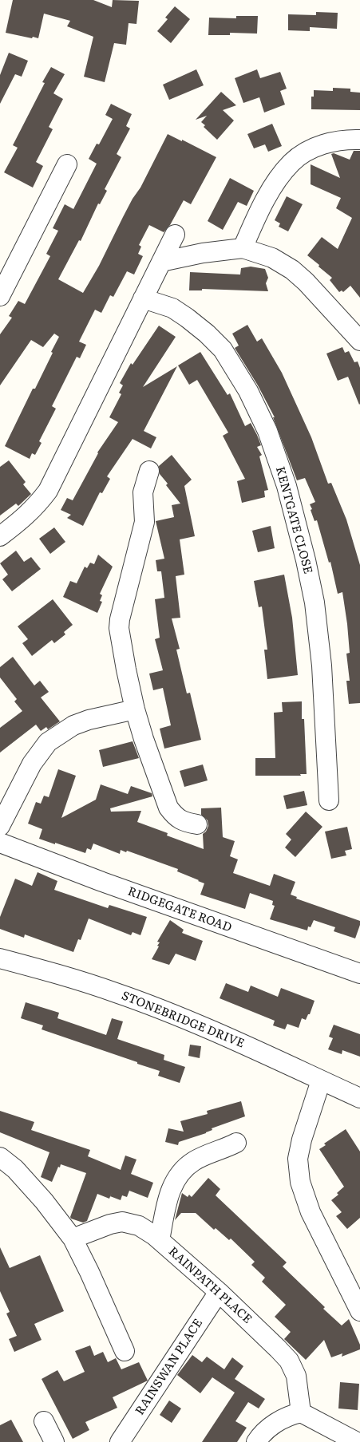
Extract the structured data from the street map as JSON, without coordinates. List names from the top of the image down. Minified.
{"streets":{"street":["KENTGATE CLOSE","RIDGEGATE ROAD","STONEBRIDGE DRIVE","RAINPATH PLACE","RAINSWAN PLACE"]},"crossings":[["RAINPATH PLACE","RAINSWAN PLACE"]]}
